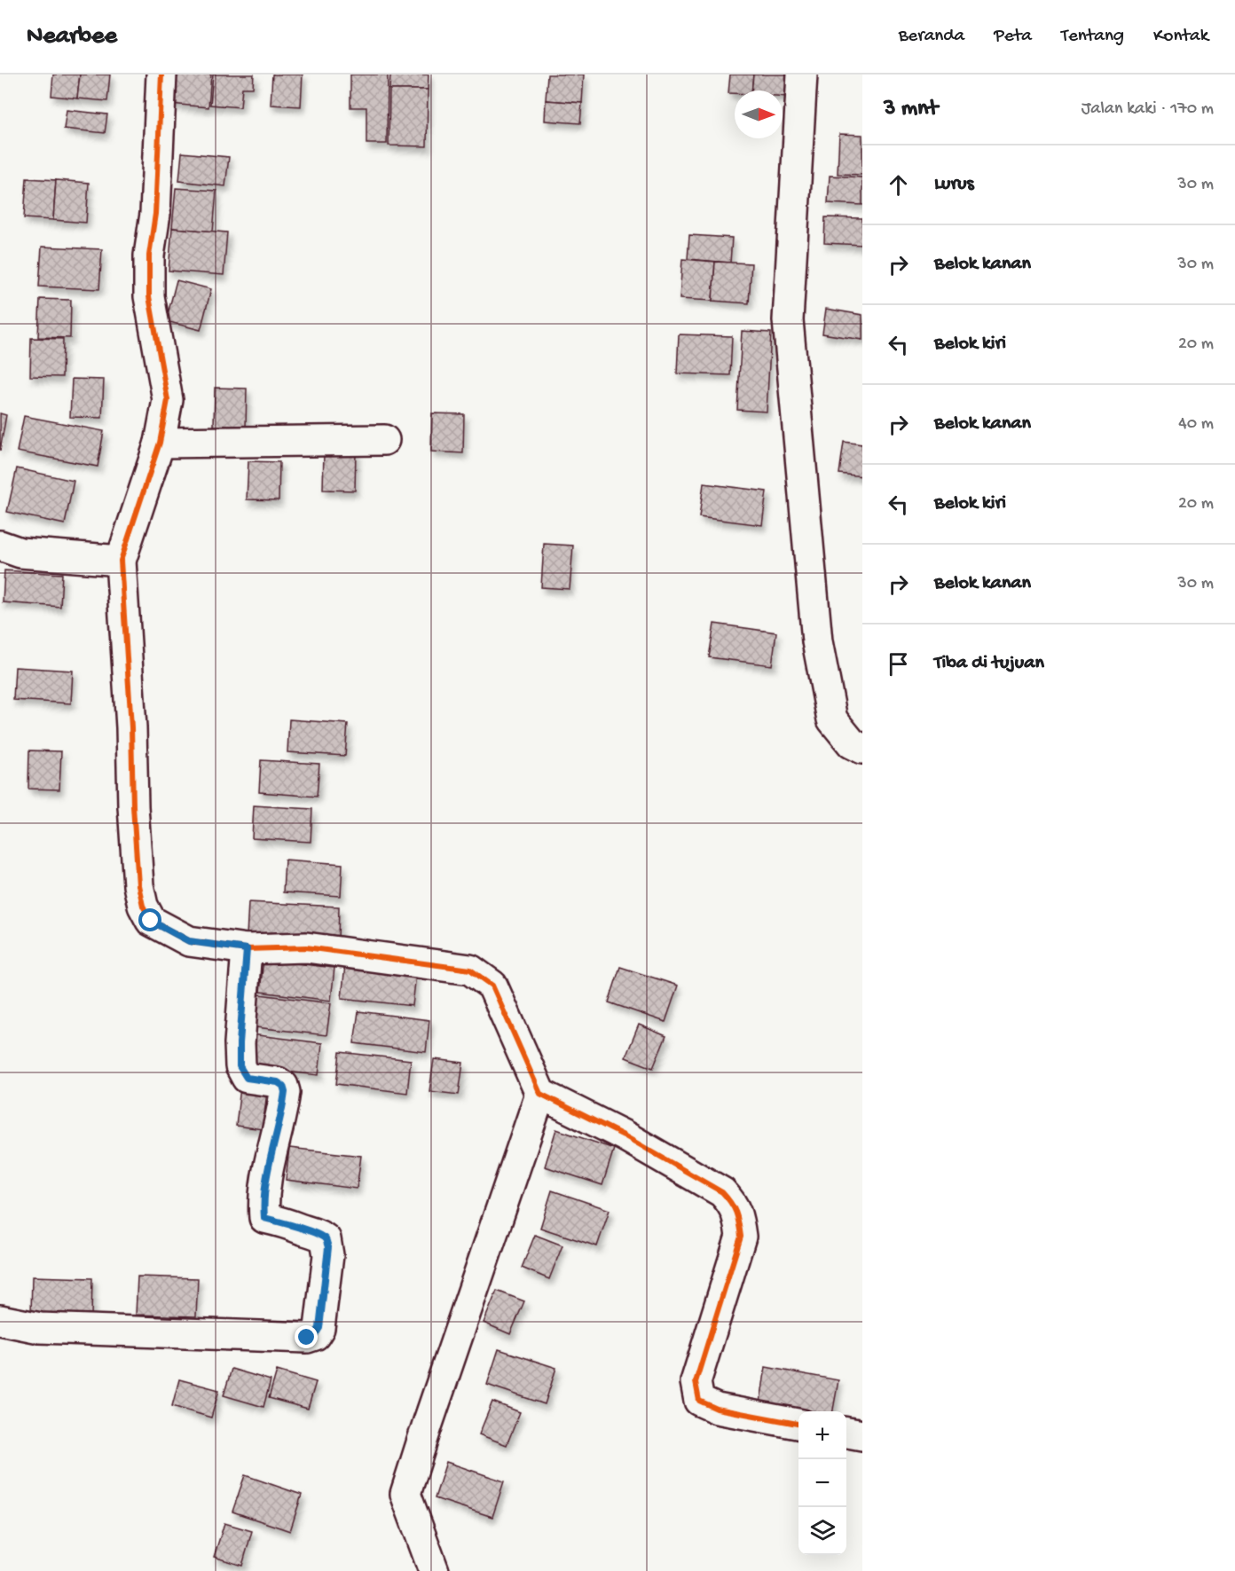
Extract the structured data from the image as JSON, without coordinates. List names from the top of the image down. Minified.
{"north":"right","page":{"header":"Nearbee","nav":["Beranda","Peta","Tentang","Kontak"],"heading":["3 mnt","Jalan kaki · 170 m"],"list":[["Lurus","30 m"],["Belok kanan","30 m"],["Belok kiri","20 m"],["Belok kanan","40 m"],["Belok kiri","20 m"],["Belok kanan","30 m"],"Tiba di tujuan"],"map_buttons":["+","−"]}}
